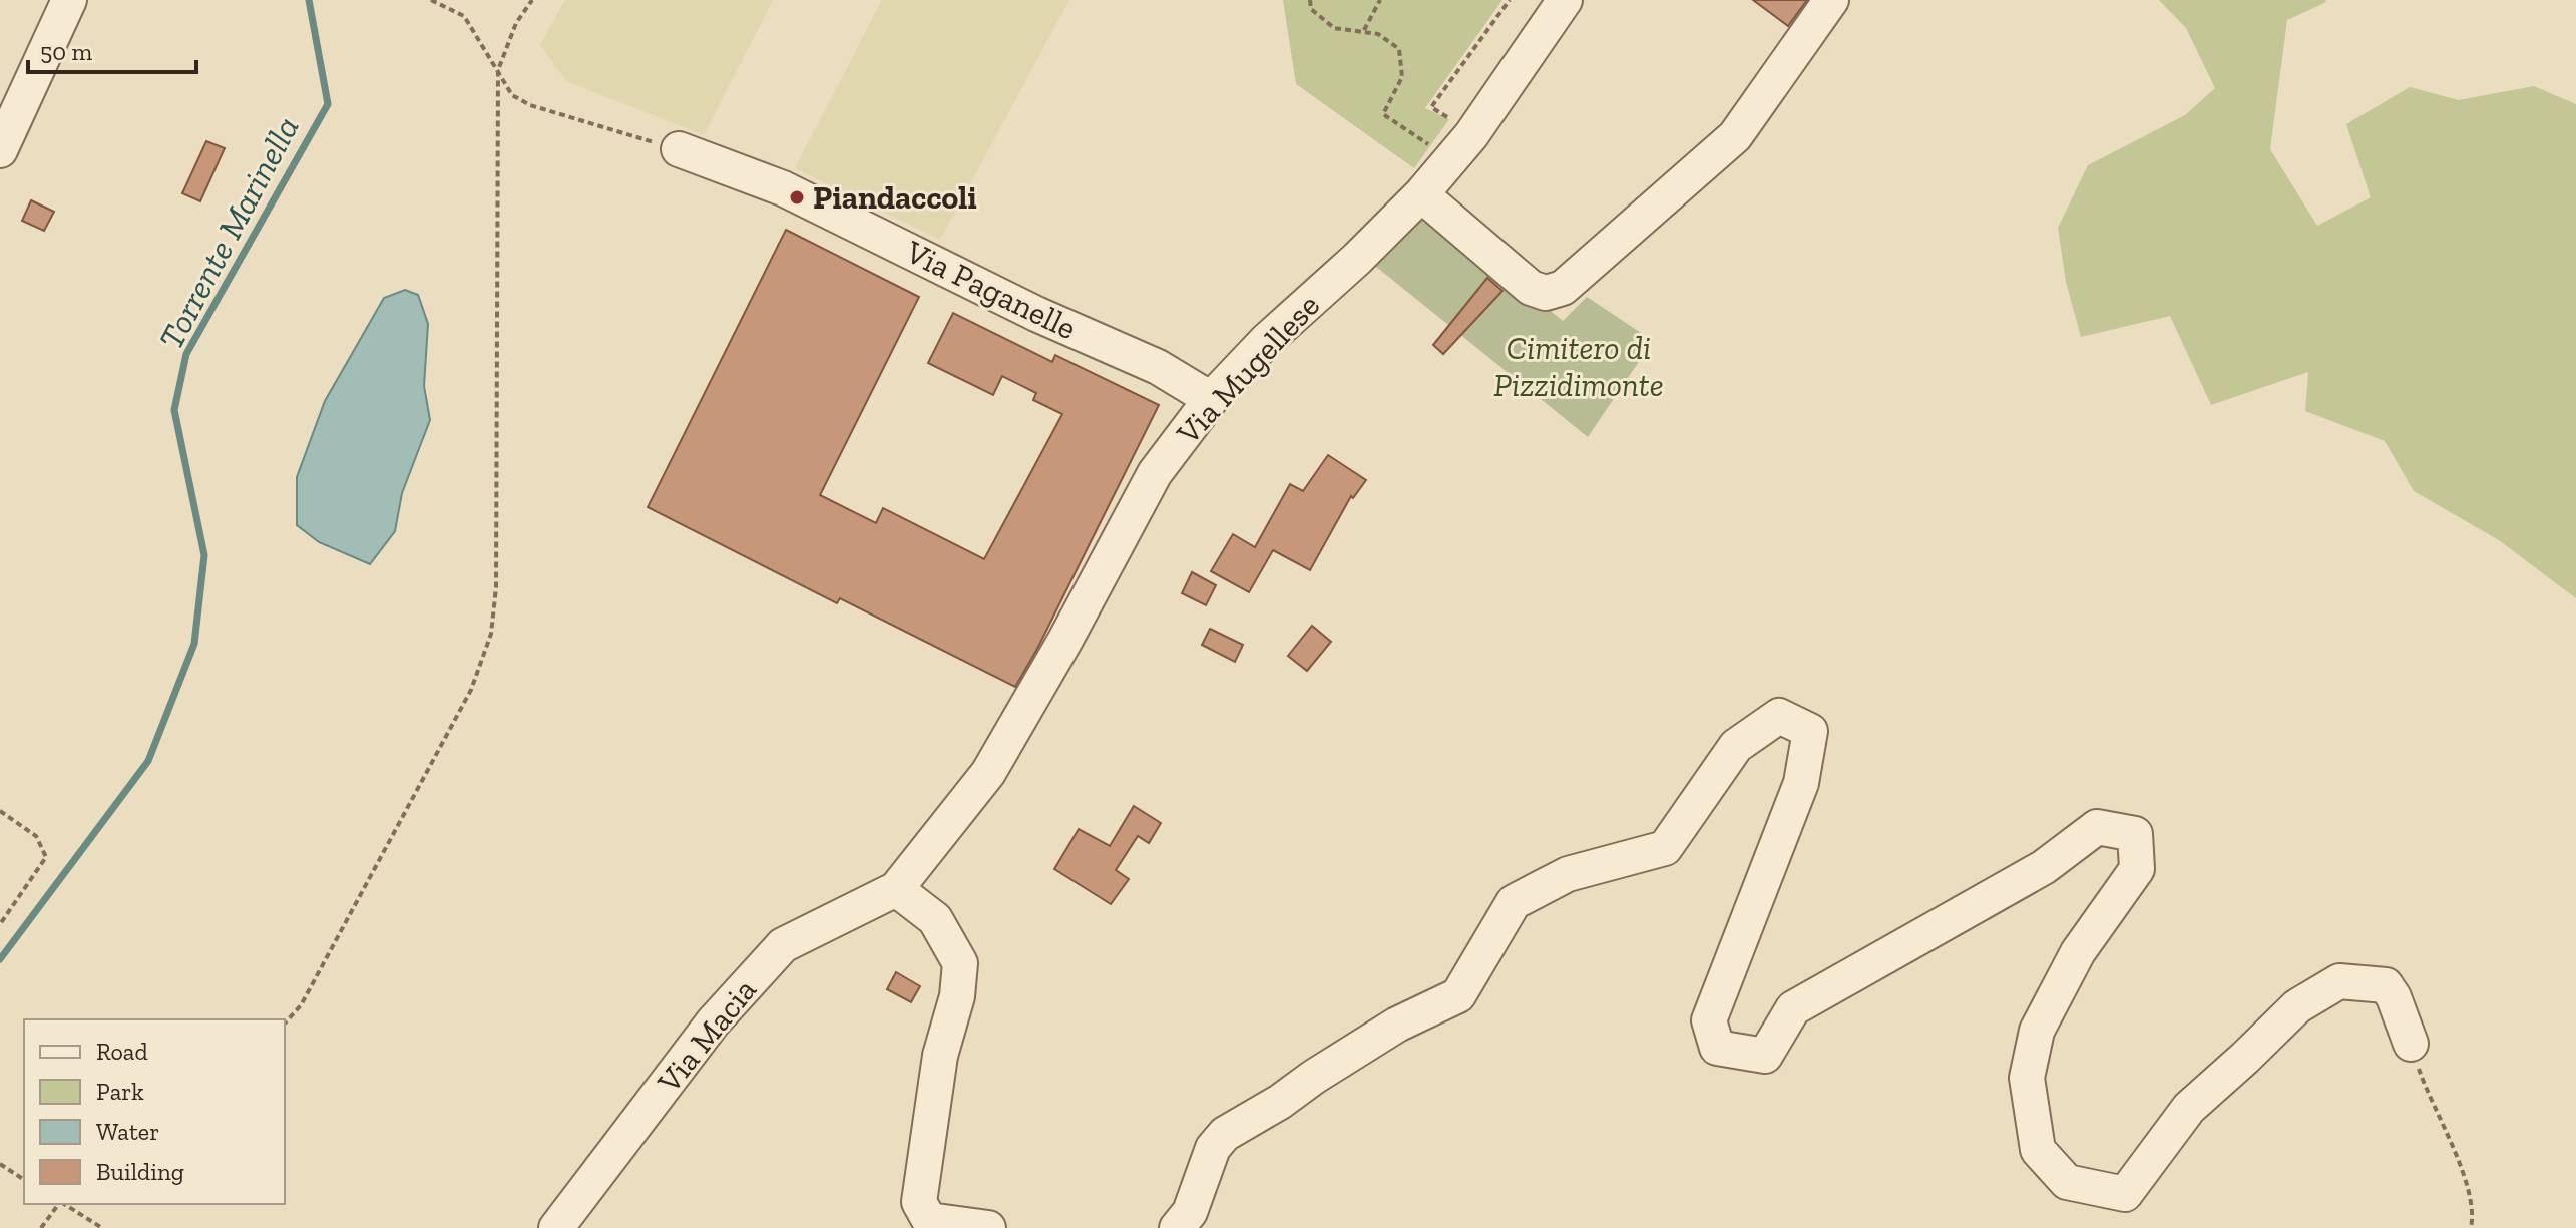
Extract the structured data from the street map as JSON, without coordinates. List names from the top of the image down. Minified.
{"streets":{"street":["Via Paganelle","Via Mugellese","Via Macia"]},"crossings":[["Via Paganelle","Via Mugellese"],["Via Mugellese","Via Macia"]],"water":["Torrente Marinella"],"parks":["Cimitero di Pizzidimonte"],"places":["Piandaccoli"],"legend":["Road","Park","Water","Building"],"scale_bar":"50 m"}
